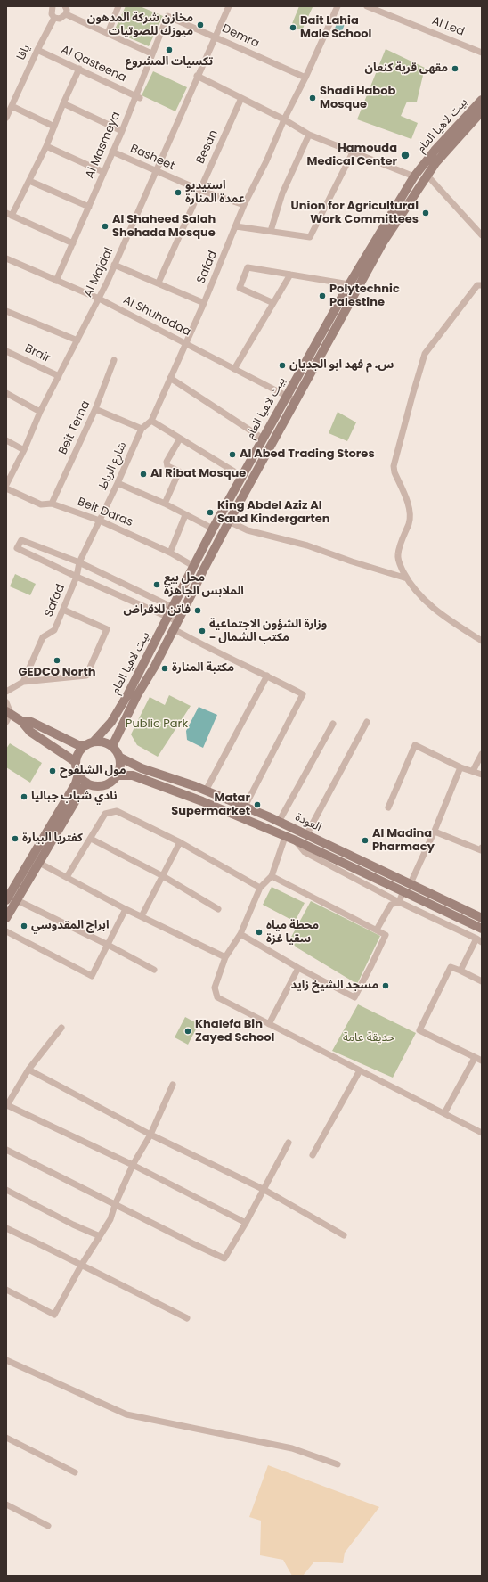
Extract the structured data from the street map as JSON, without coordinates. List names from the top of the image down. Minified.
{"streets":{"main road":["بيت لاهيا العام","العودة"],"street":["Al Led","Demra","يافا","Al Qasteena","Al Masmeya","Besan","Basheet","Safad","Al Majdal","Al Shuhadaa","Brair","Beit Tema","شارع الرباط","Beit Daras"]},"crossings":[["Demra","Al Masmeya"],["Demra","Safad"],["Demra","Al Majdal"],["يافا","Al Qasteena"],["Al Qasteena","Al Masmeya"],["بيت لاهيا العام","Al Shuhadaa"],["بيت لاهيا العام","Beit Daras"],["بيت لاهيا العام","العودة"],["Al Masmeya","Basheet"],["Al Masmeya","Al Shuhadaa"],["Besan","Basheet"],["Basheet","Safad"],["Basheet","Al Majdal"],["Safad","Al Shuhadaa"],["Safad","شارع الرباط"],["Al Majdal","Al Shuhadaa"],["Al Majdal","Brair"],["Beit Tema","Beit Daras"],["شارع الرباط","Beit Daras"]],"parks":["Public Park","حديقة عامة"],"places":["مخازن شركة المدهون ميوزك للصوتيات","Bait Lahia Male School","تكسيات المشروع","مقهى قرية كنعان","Shadi Habob Mosque","Hamouda Medical Center","استيديو عمدة المنارة","Union for Agricultural Work Committees","Al Shaheed Salah Shehada Mosque","Polytechnic Palestine","س. م فهد ابو الجديان","Al Abed Trading Stores","Al Ribat Mosque","King Abdel Aziz Al Saud Kindergarten","محل بيع الملابس الجاهزة","فاتن للاقراض","وزارة الشؤون الاجتماعية - مكتب الشمال","GEDCO North","مكتبة المنارة","مول الشلفوح","نادي شباب جباليا","Matar Supermarket","كفتريا البيارة","Al Madina Pharmacy","ابراج المقدوسي","محطة مياه سقيا غزة","مسجد الشيخ زايد","Khalefa Bin Zayed School"]}
